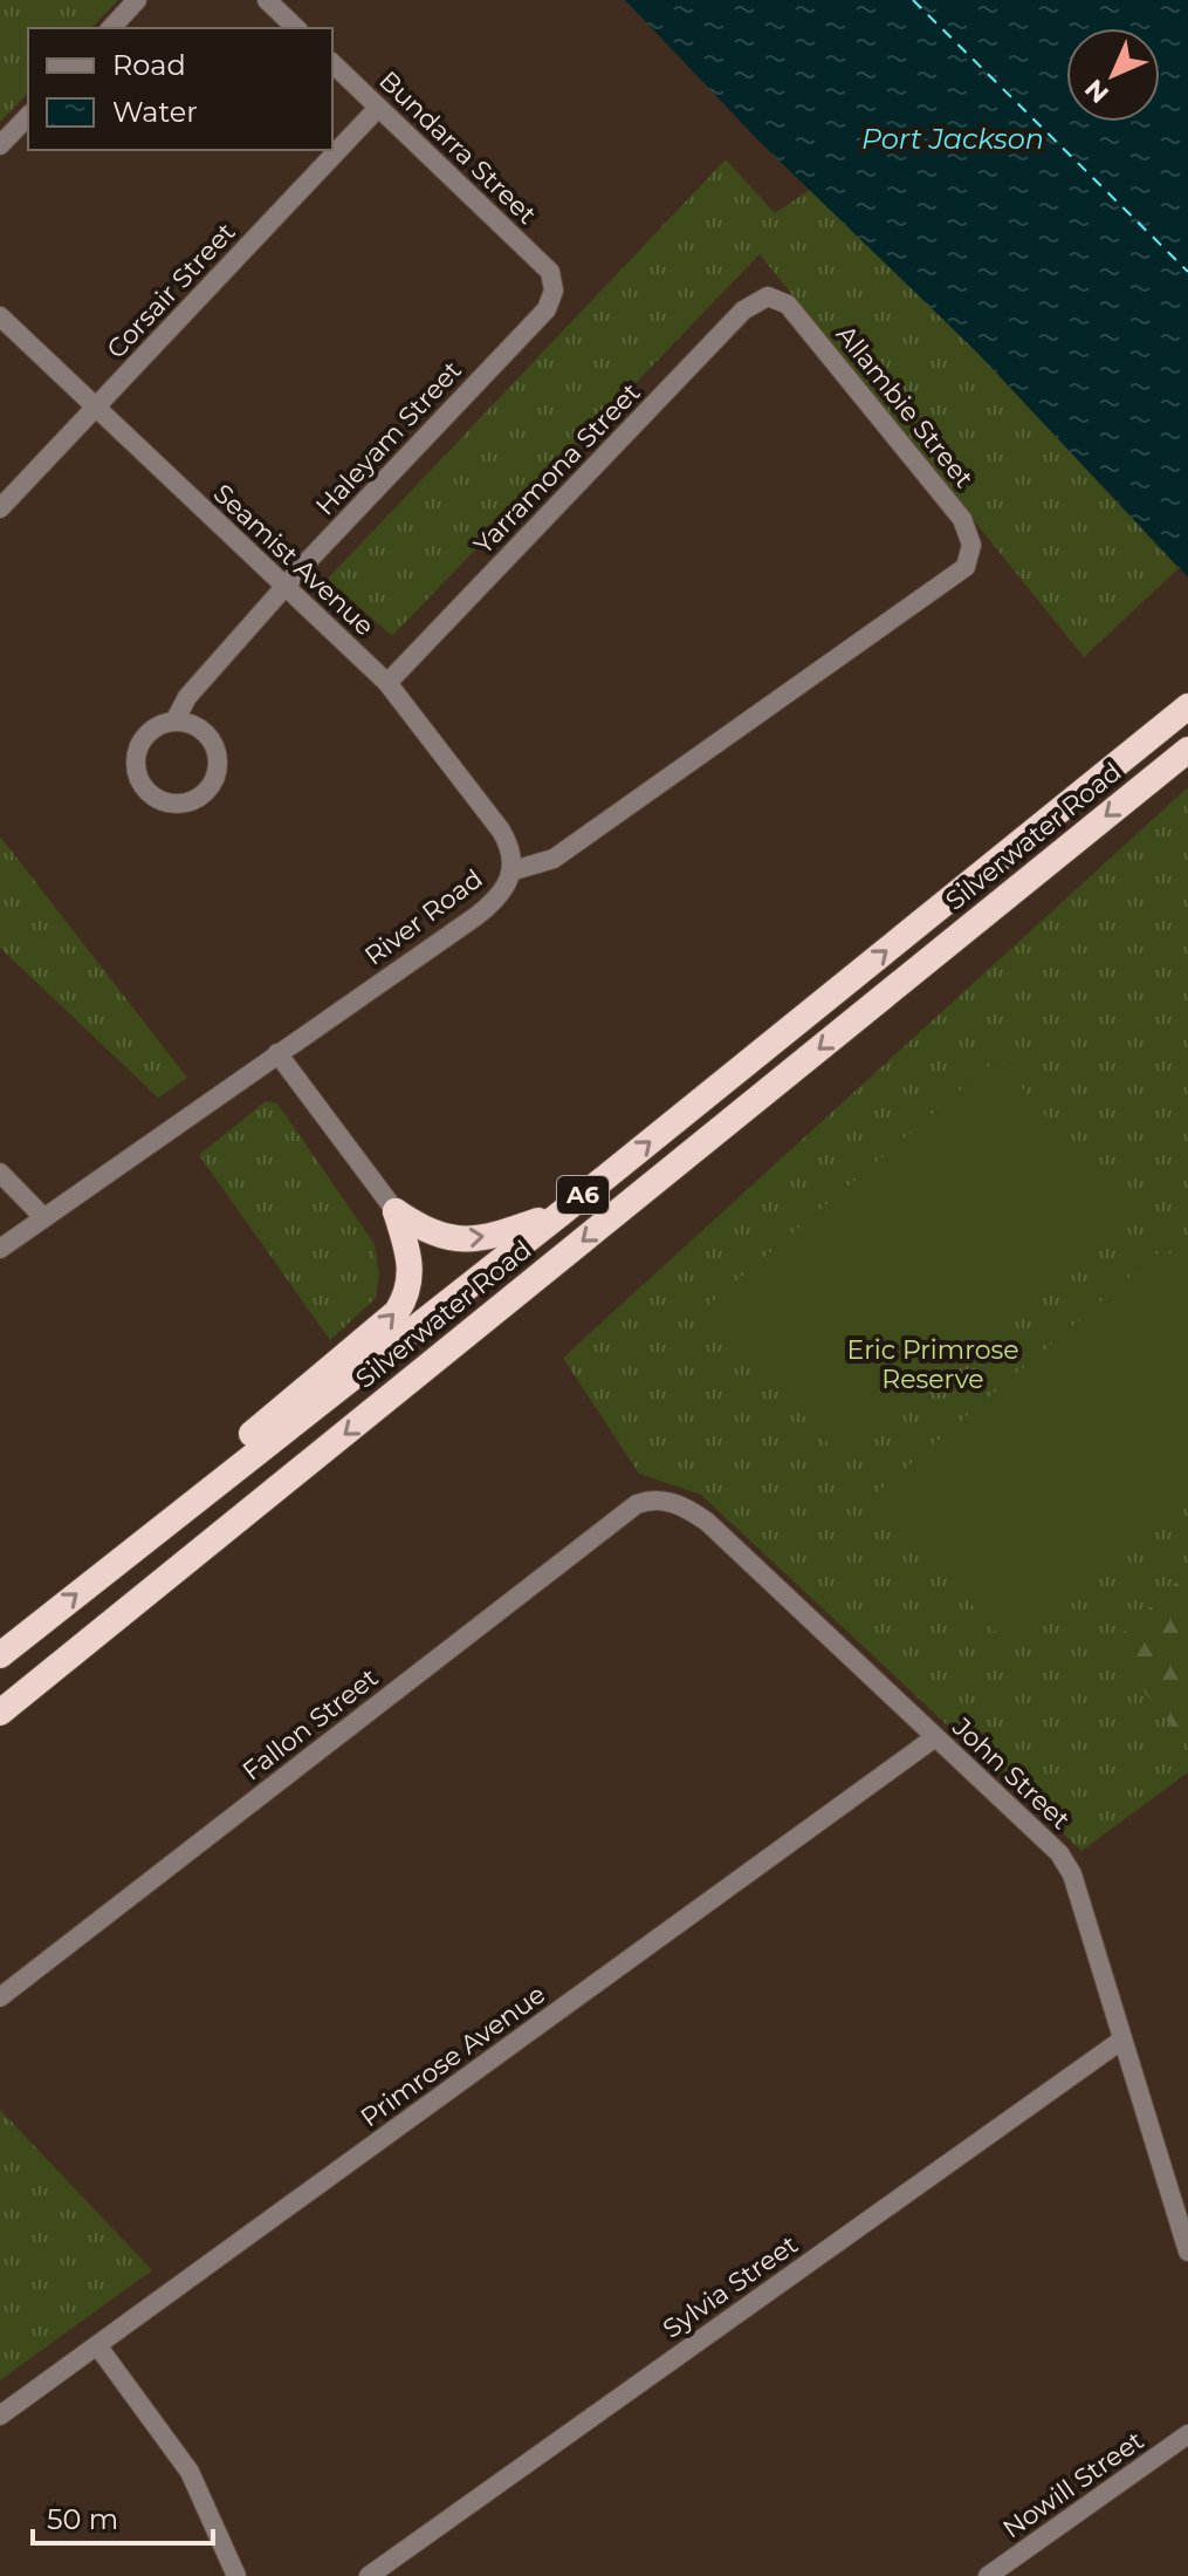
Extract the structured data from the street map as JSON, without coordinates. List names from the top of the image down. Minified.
{"streets":{"highway":["Silverwater Road","A6"],"street":["Bundarra Street","Corsair Street","Allambie Street","Haleyam Street","Yarramona Street","Seamist Avenue","River Road","Fallon Street","John Street","Primrose Avenue","Sylvia Street","Nowill Street"]},"crossings":[["Bundarra Street","Corsair Street"],["Bundarra Street","Haleyam Street"],["Corsair Street","Seamist Avenue"],["Allambie Street","Yarramona Street"],["Allambie Street","River Road"],["Haleyam Street","Seamist Avenue"],["Yarramona Street","Seamist Avenue"],["Seamist Avenue","River Road"],["Fallon Street","John Street"],["John Street","Primrose Avenue"],["John Street","Sylvia Street"]],"water":["Port Jackson"],"parks":["Eric Primrose Reserve"],"legend":["Road","Water"],"scale_bar":"50 m","north":"bottom left"}
